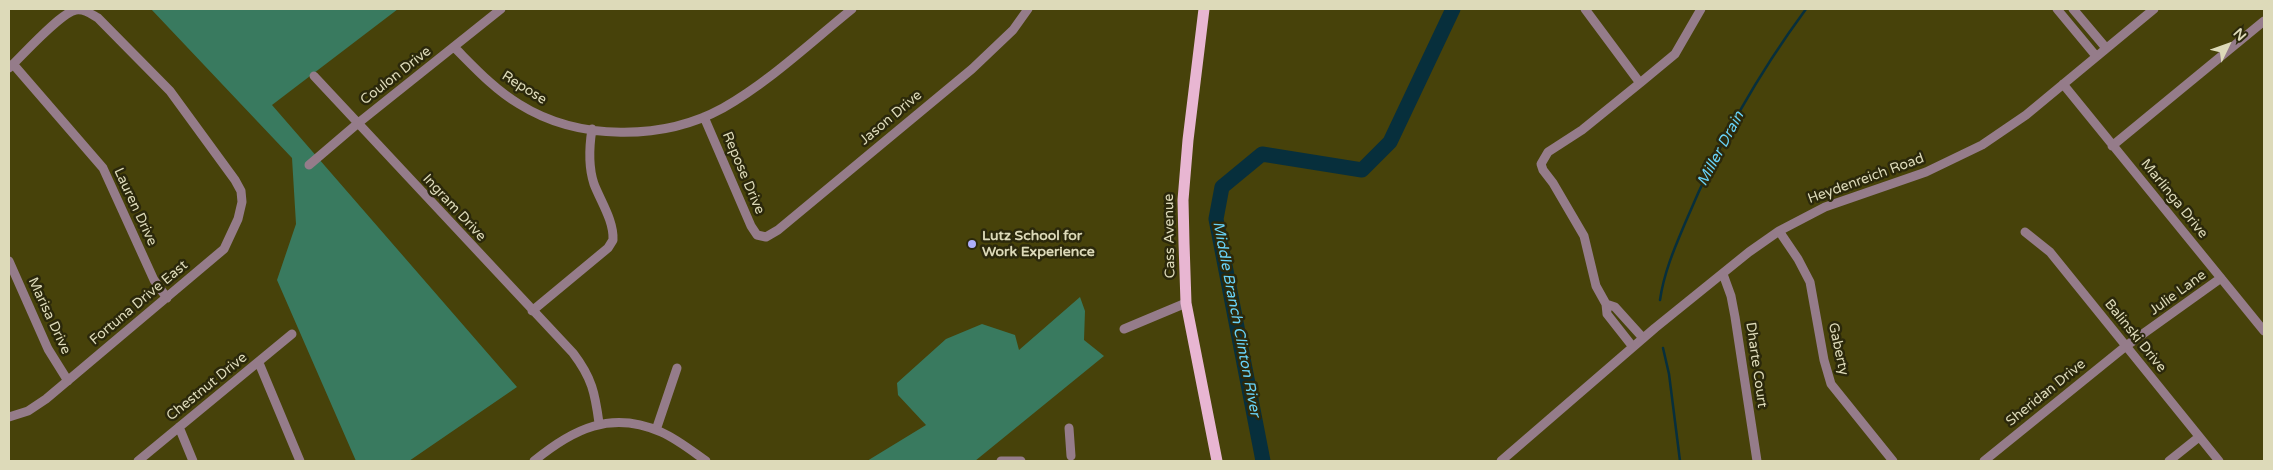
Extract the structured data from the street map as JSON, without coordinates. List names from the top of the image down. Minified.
{"streets":{"main road":["Cass Avenue"],"street":["Coulon Drive","Repose","Jason Drive","Repose Drive","Heydenreich Road","Marlinga Drive","Lauren Drive","Ingram Drive","Julie Lane","Fortuna Drive East","Marisa Drive","Balinski Drive","Gaberty","Dharte Court","Chestnut Drive","Sheridan Drive"]},"crossings":[["Coulon Drive","Repose"],["Coulon Drive","Ingram Drive"],["Repose","Repose Drive"],["Jason Drive","Repose Drive"],["Heydenreich Road","Marlinga Drive"],["Heydenreich Road","Gaberty"],["Heydenreich Road","Dharte Court"],["Marlinga Drive","Julie Lane"],["Lauren Drive","Fortuna Drive East"],["Julie Lane","Balinski Drive"],["Julie Lane","Sheridan Drive"],["Fortuna Drive East","Marisa Drive"],["Balinski Drive","Sheridan Drive"]],"water":["Miller Drain","Middle Branch Clinton River"],"places":["Lutz School for Work Experience"],"north":"top right"}
